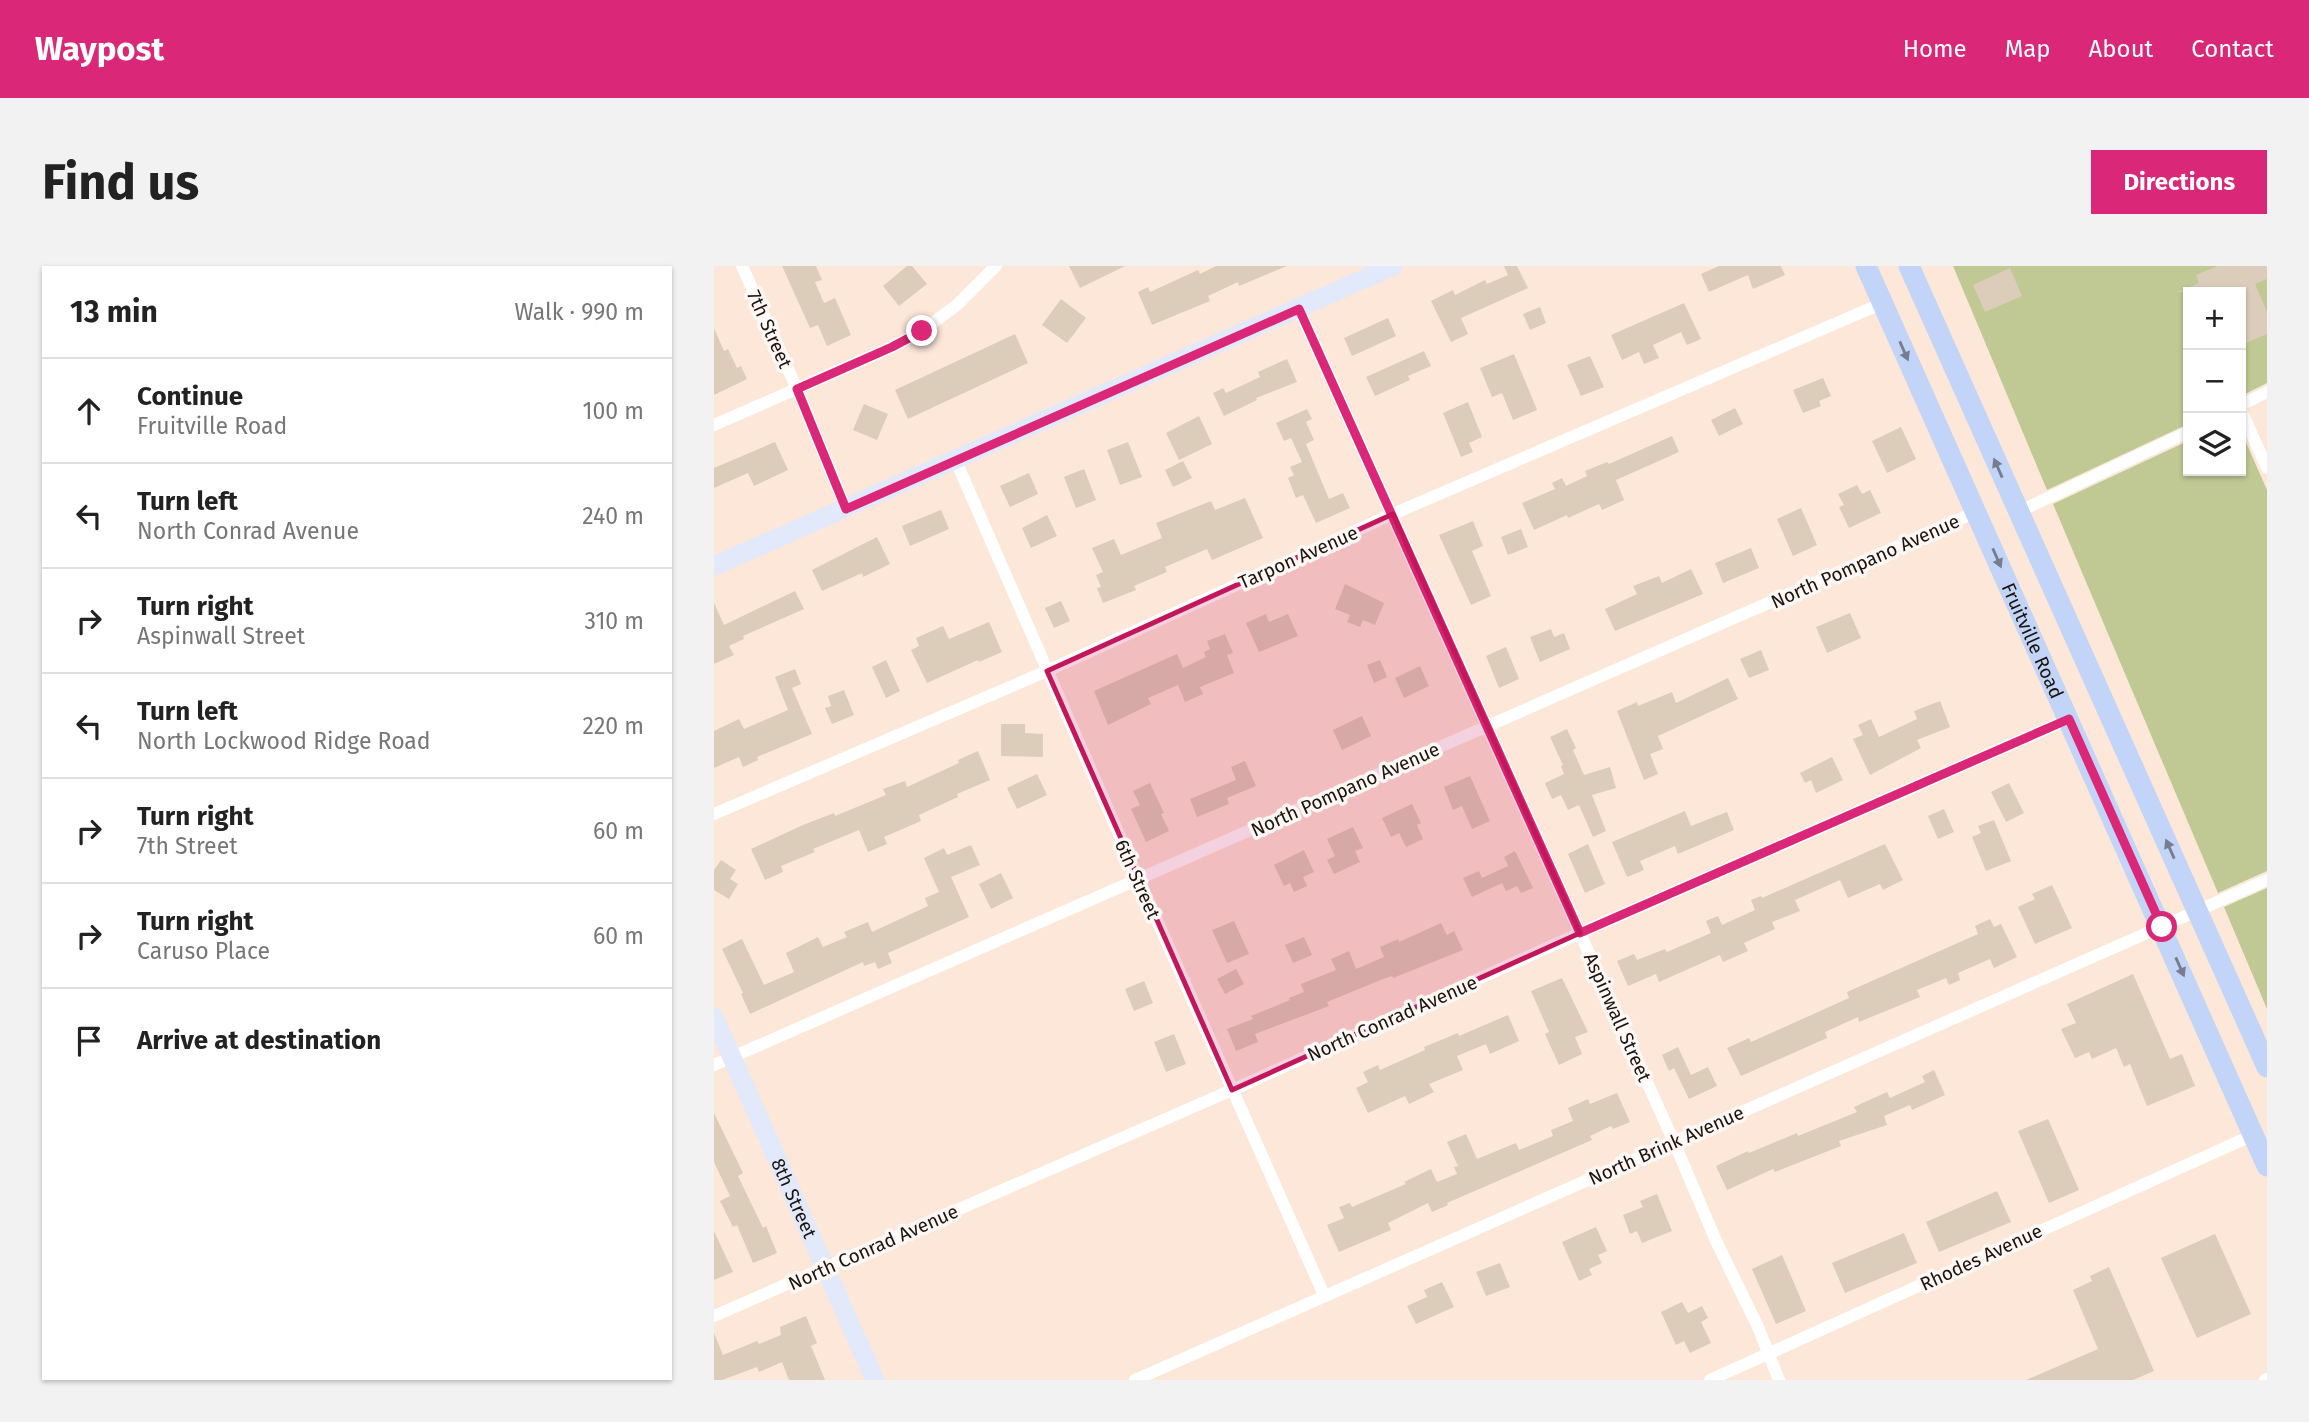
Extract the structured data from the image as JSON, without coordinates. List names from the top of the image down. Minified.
{"streets":{"main road":["Fruitville Road"],"street":["7th Street","Tarpon Avenue","North Pompano Avenue","6th Street","Aspinwall Street","North Conrad Avenue","North Brink Avenue","8th Street","Rhodes Avenue"]},"crossings":[["Tarpon Avenue","Fruitville Road"],["Tarpon Avenue","6th Street"],["Tarpon Avenue","Aspinwall Street"],["North Pompano Avenue","Fruitville Road"],["North Pompano Avenue","6th Street"],["North Pompano Avenue","Aspinwall Street"],["North Pompano Avenue","8th Street"],["Fruitville Road","North Conrad Avenue"],["Fruitville Road","North Brink Avenue"],["Fruitville Road","Rhodes Avenue"],["6th Street","North Conrad Avenue"],["6th Street","North Brink Avenue"],["Aspinwall Street","North Conrad Avenue"],["Aspinwall Street","North Brink Avenue"],["Aspinwall Street","Rhodes Avenue"],["North Conrad Avenue","8th Street"]],"page":{"header":"Waypost","nav":["Home","Map","About","Contact"],"buttons":"Directions","title":"Find us","heading":["13 min","Walk · 990 m"],"map_buttons":["+","−"],"list":[["Continue","Fruitville Road","100 m"],["Turn left","North Conrad Avenue","240 m"],["Turn right","Aspinwall Street","310 m"],["Turn left","North Lockwood Ridge Road","220 m"],["Turn right","7th Street","60 m"],["Turn right","Caruso Place","60 m"],"Arrive at destination"]}}
